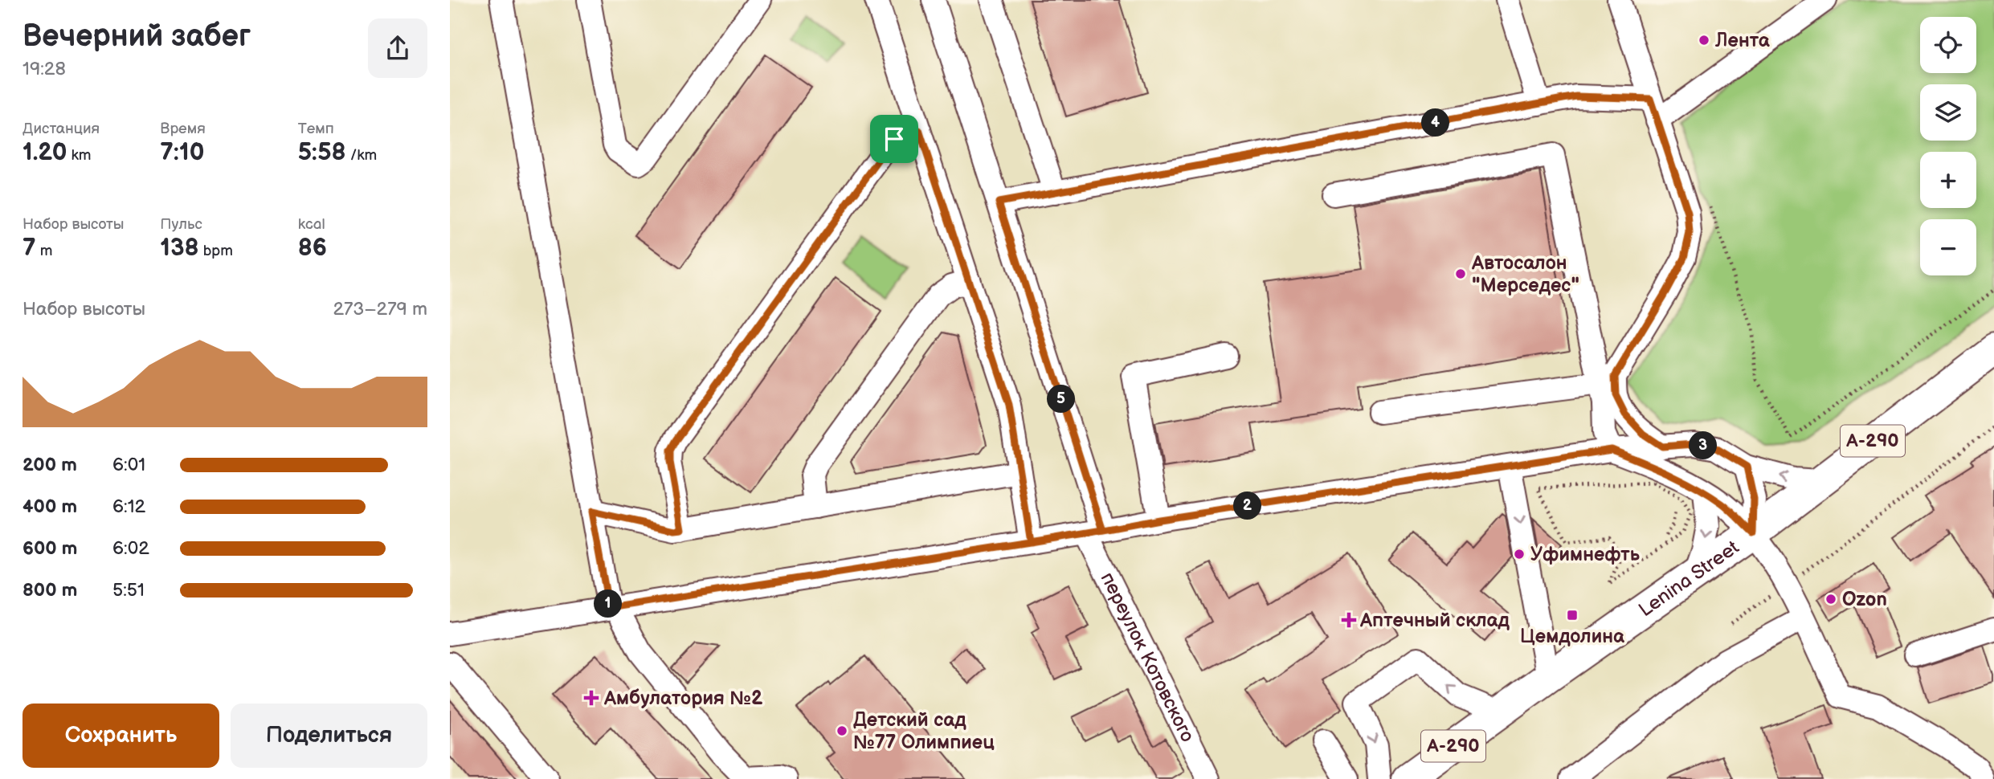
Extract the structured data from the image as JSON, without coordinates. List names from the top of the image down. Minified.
{"streets":{"highway":["А-290","Lenina Street"],"street":["переулок Котовского"]},"places":{"other":["Лента","Автосалон \"Мерседес\"","Уфимнефть","Ozon","Детский сад №77 Олимпиец"],"transit":["Цемдолина"],"health":["Аптечный склад","Амбулатория №2"]},"page":{"heading":["Вечерний забег","19:28"],"map_buttons":["+","−"],"stats":[["Дистанция","1.20 km"],["Время","7:10"],["Темп","5:58 /km"],["Набор высоты","7 m"],["Пульс","138 bpm"],["kcal","86"]],"pins":["4","5","3","2","1"],"chart":["Набор высоты","273–279 m"],"list":[{"name":"200 m","note":"6:01"},{"name":"400 m","note":"6:12"},{"name":"600 m","note":"6:02"},{"name":"800 m","note":"5:51"}],"buttons":["Сохранить","Поделиться"]}}
